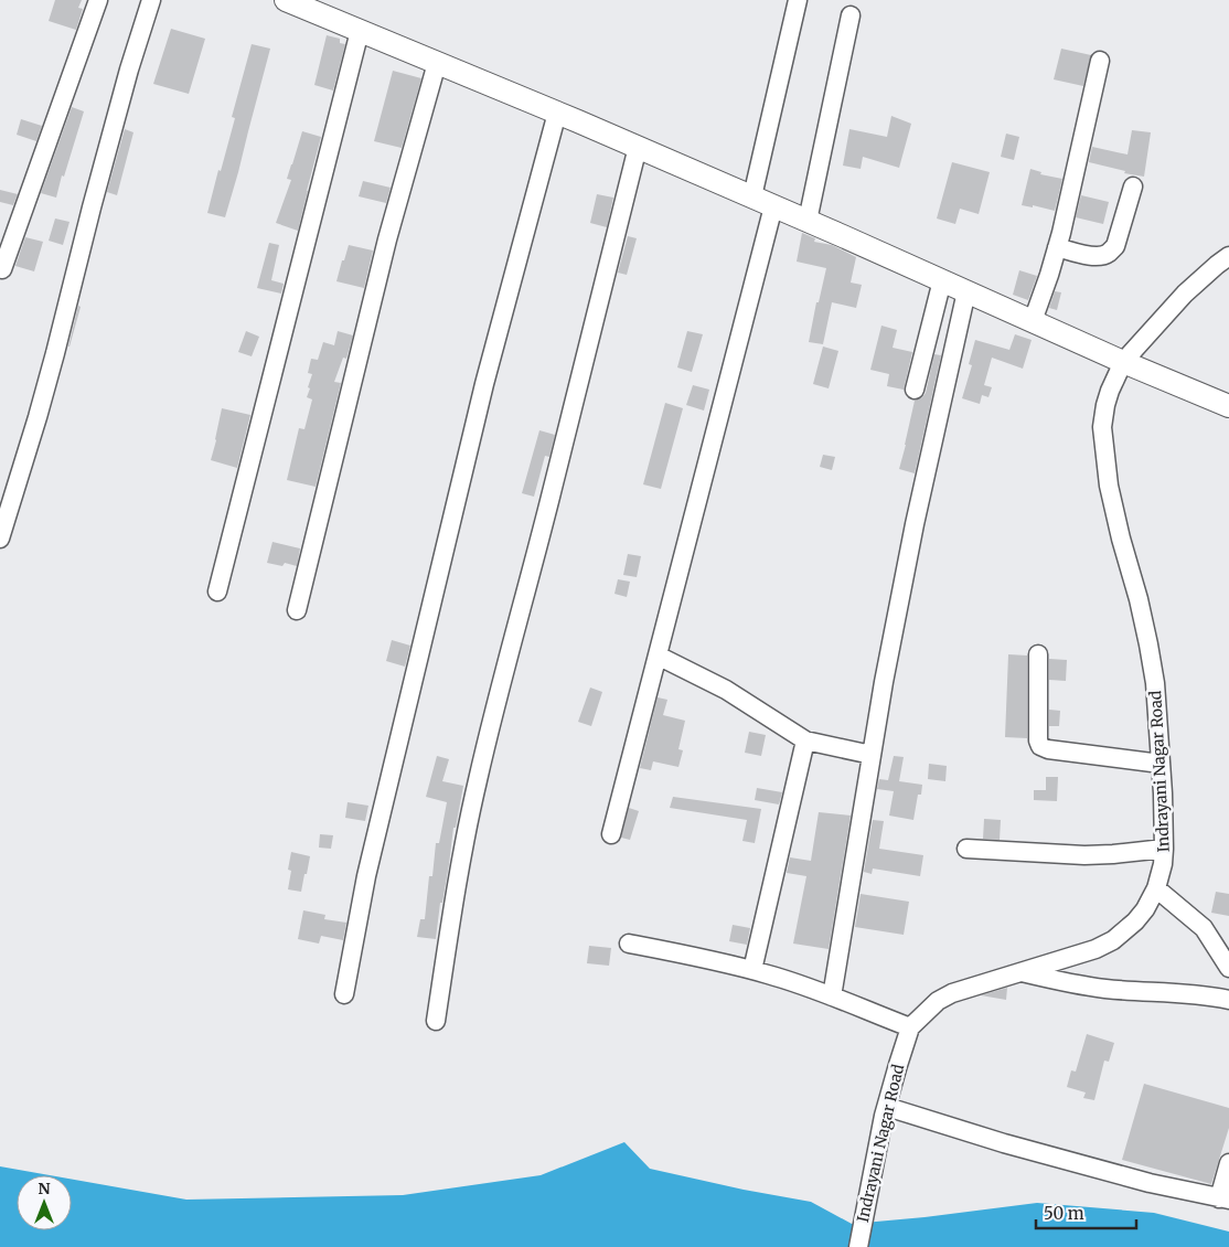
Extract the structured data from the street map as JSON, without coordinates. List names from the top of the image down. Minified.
{"streets":{"street":["Indrayani Nagar Road"]},"scale_bar":"50 m","north":"top"}
